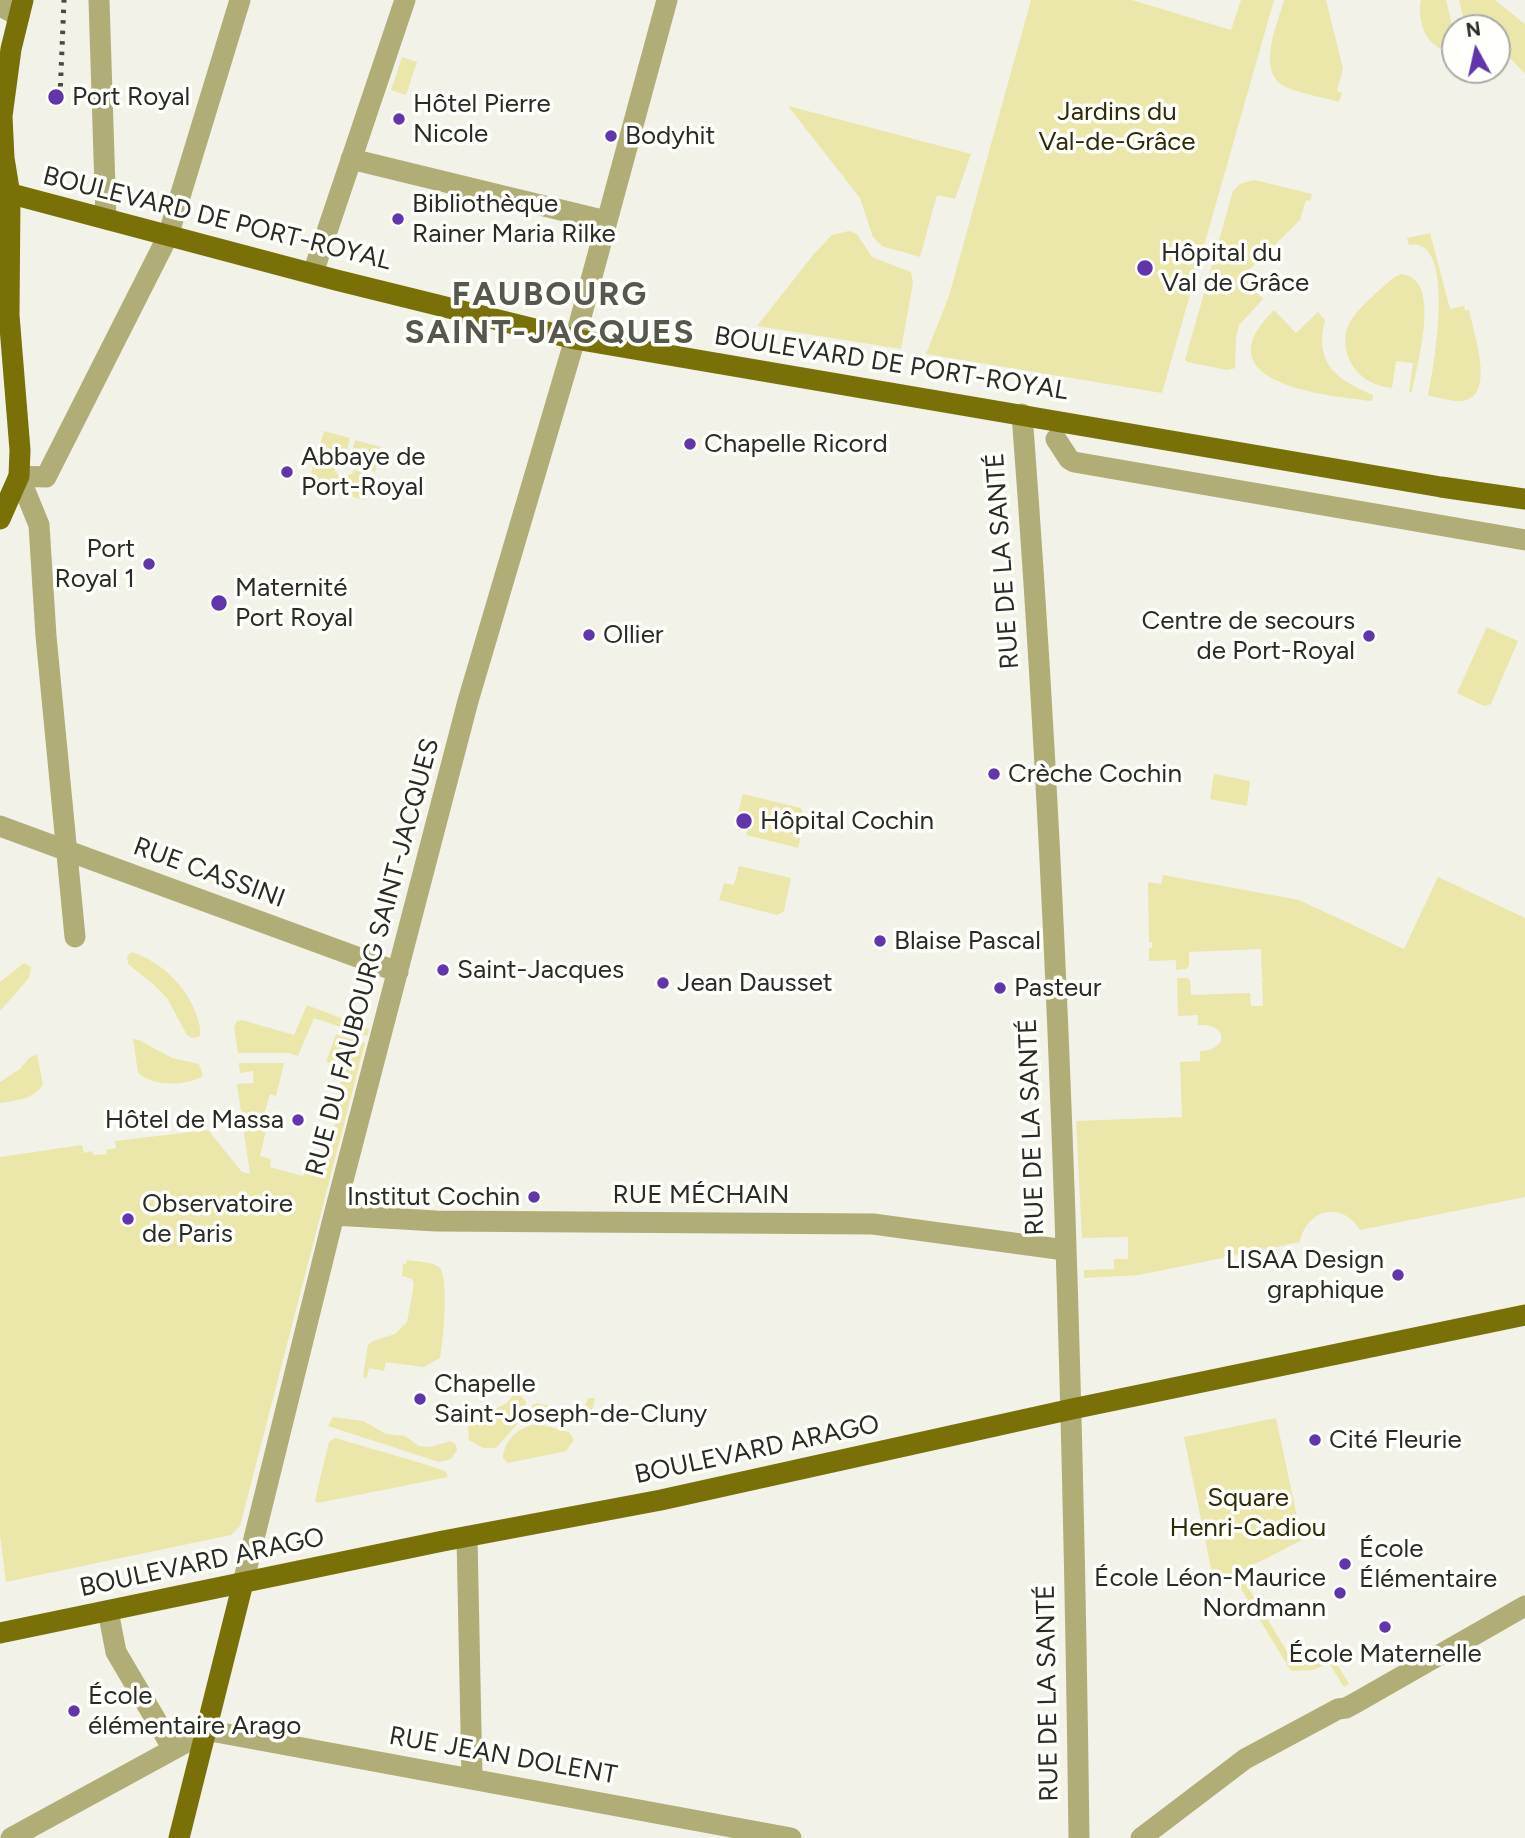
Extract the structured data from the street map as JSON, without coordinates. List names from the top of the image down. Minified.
{"streets":{"main road":["BOULEVARD DE PORT-ROYAL","RUE DU FAUBOURG SAINT-JACQUES","BOULEVARD ARAGO"],"street":["RUE DE LA SANTÉ","RUE CASSINI","RUE MÉCHAIN","RUE JEAN DOLENT"]},"crossings":[["BOULEVARD DE PORT-ROYAL","RUE DE LA SANTÉ"],["BOULEVARD DE PORT-ROYAL","RUE DU FAUBOURG SAINT-JACQUES"],["RUE DE LA SANTÉ","RUE MÉCHAIN"],["RUE DE LA SANTÉ","BOULEVARD ARAGO"],["RUE CASSINI","RUE DU FAUBOURG SAINT-JACQUES"],["RUE DU FAUBOURG SAINT-JACQUES","RUE MÉCHAIN"],["RUE DU FAUBOURG SAINT-JACQUES","BOULEVARD ARAGO"],["RUE DU FAUBOURG SAINT-JACQUES","RUE JEAN DOLENT"]],"districts":["FAUBOURG SAINT-JACQUES"],"parks":["Jardins du Val-de-Grâce","Square Henri-Cadiou"],"places":["Port Royal","Hôtel Pierre Nicole","Bodyhit","Bibliothèque Rainer Maria Rilke","Hôpital du Val de Grâce","Chapelle Ricord","Abbaye de Port-Royal","Port Royal 1","Maternité Port Royal","Ollier","Centre de secours de Port-Royal","Crèche Cochin","Hôpital Cochin","Blaise Pascal","Saint-Jacques","Jean Dausset","Pasteur","Hôtel de Massa","Institut Cochin","Observatoire de Paris","LISAA Design graphique","Chapelle Saint-Joseph-de-Cluny","Cité Fleurie","École Élémentaire","École Léon-Maurice Nordmann","École Maternelle","École élémentaire Arago"],"north":"top"}
